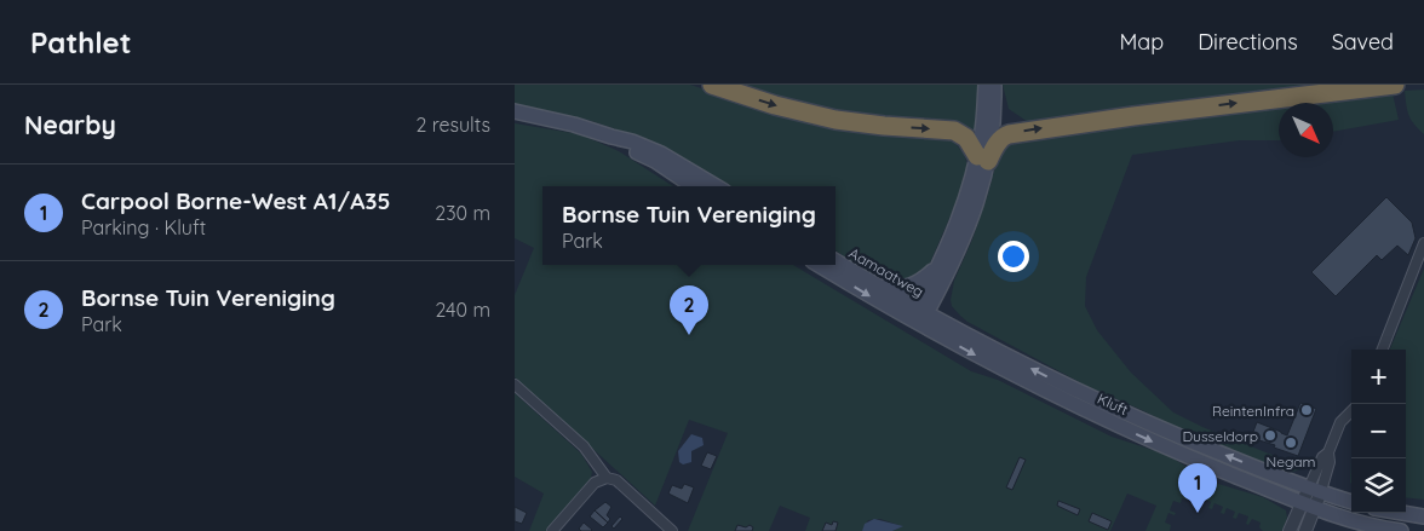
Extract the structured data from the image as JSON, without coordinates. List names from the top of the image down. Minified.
{"streets":{"main road":["Aamaatweg","Kluft"]},"crossings":[["Aamaatweg","Kluft"]],"places":["ReintenInfra","Dusseldorp","Negam"],"north":"bottom right","page":{"header":"Pathlet","nav":["Map","Directions","Saved"],"heading":["Nearby","2 results"],"list":[{"mark":"1","name":"Carpool Borne-West A1/A35","note":"Parking · Kluft","value":"230 m"},{"mark":"2","name":"Bornse Tuin Vereniging","note":"Park","value":"240 m"}],"popup":["Bornse Tuin Vereniging","Park"],"pins":["2","1"],"map_buttons":["+","−"]}}
